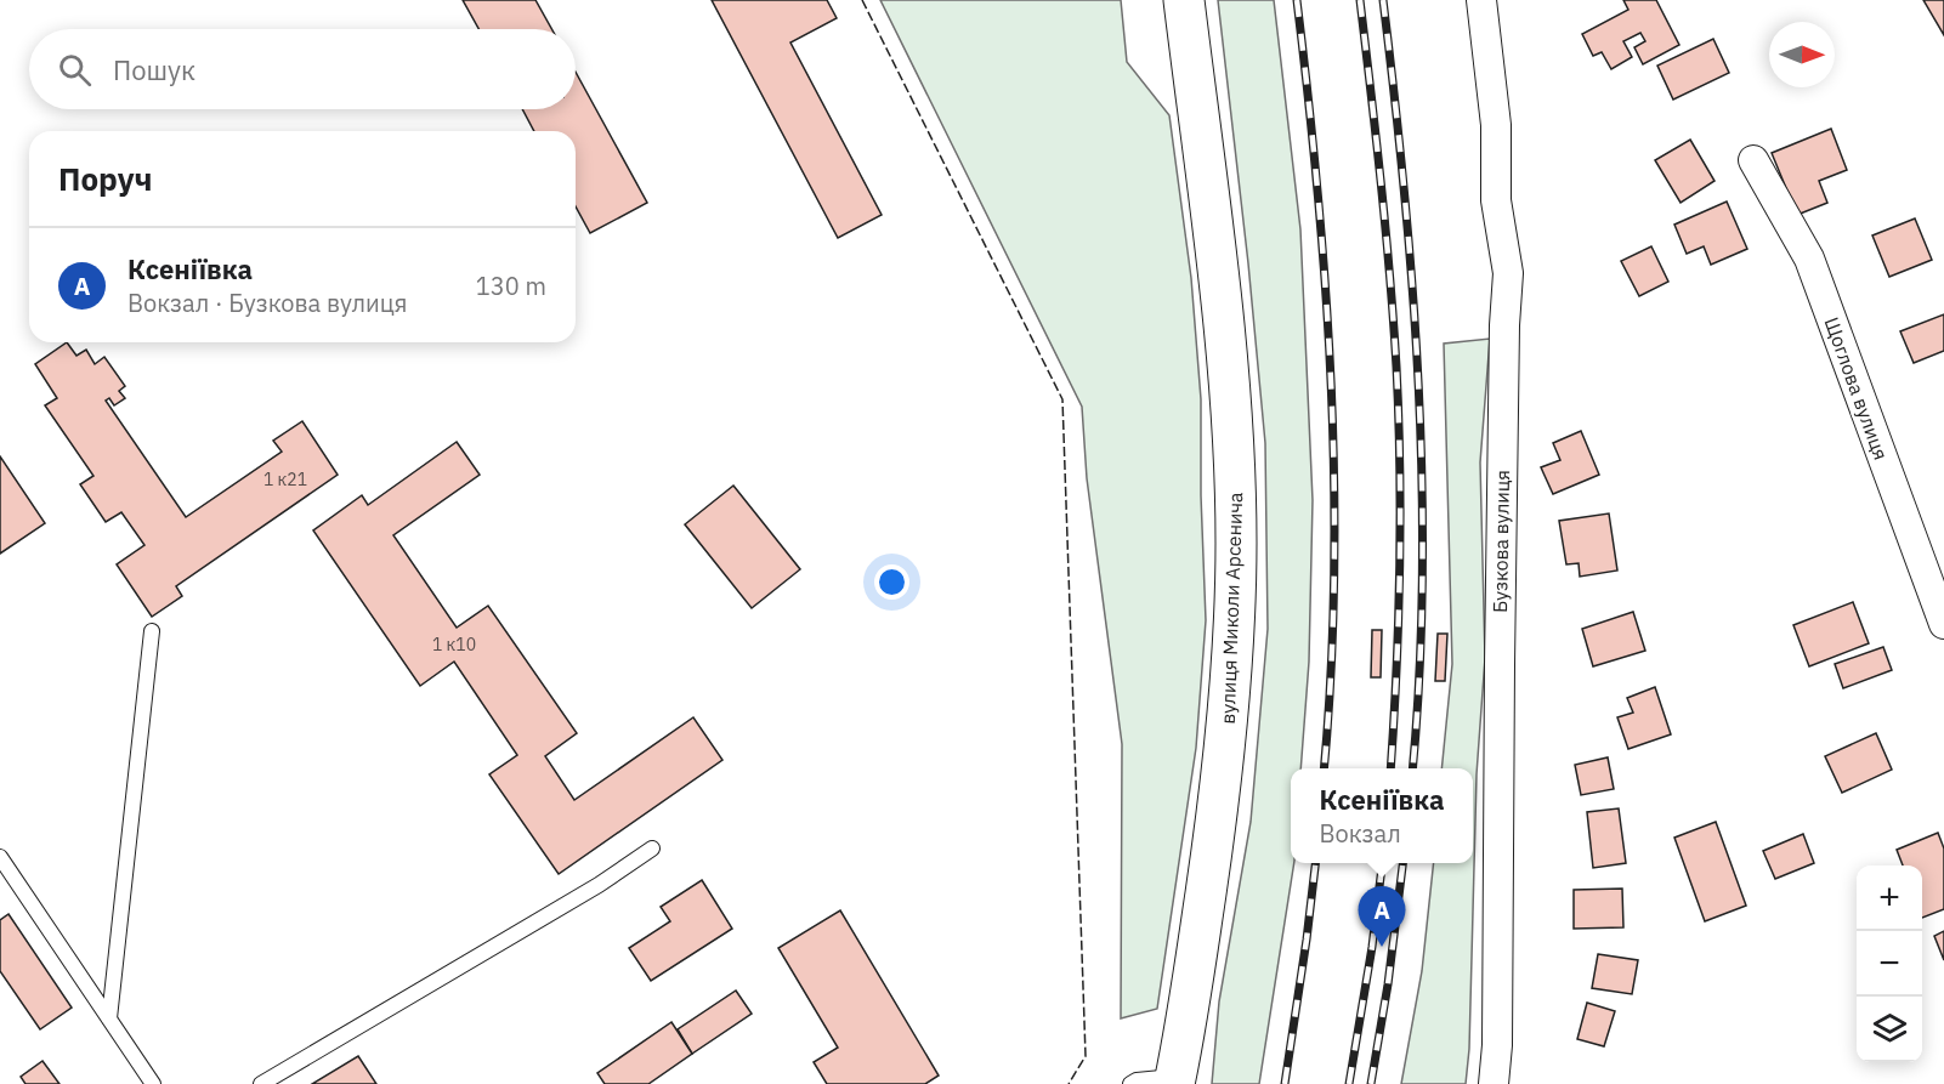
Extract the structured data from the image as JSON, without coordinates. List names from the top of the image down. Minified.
{"streets":{"main road":["вулиця Миколи Арсенича"],"street":["Щоглова вулиця","Бузкова вулиця"]},"house_numbers":["1 к21","1 к10"],"north":"right","page":{"search":"Пошук","heading":"Поруч","list":[{"mark":"A","name":"Ксеніївка","note":"Вокзал · Бузкова вулиця","value":"130 m"}],"popup":["Ксеніївка","Вокзал"],"map_buttons":["+","−"],"pins":"A"}}
